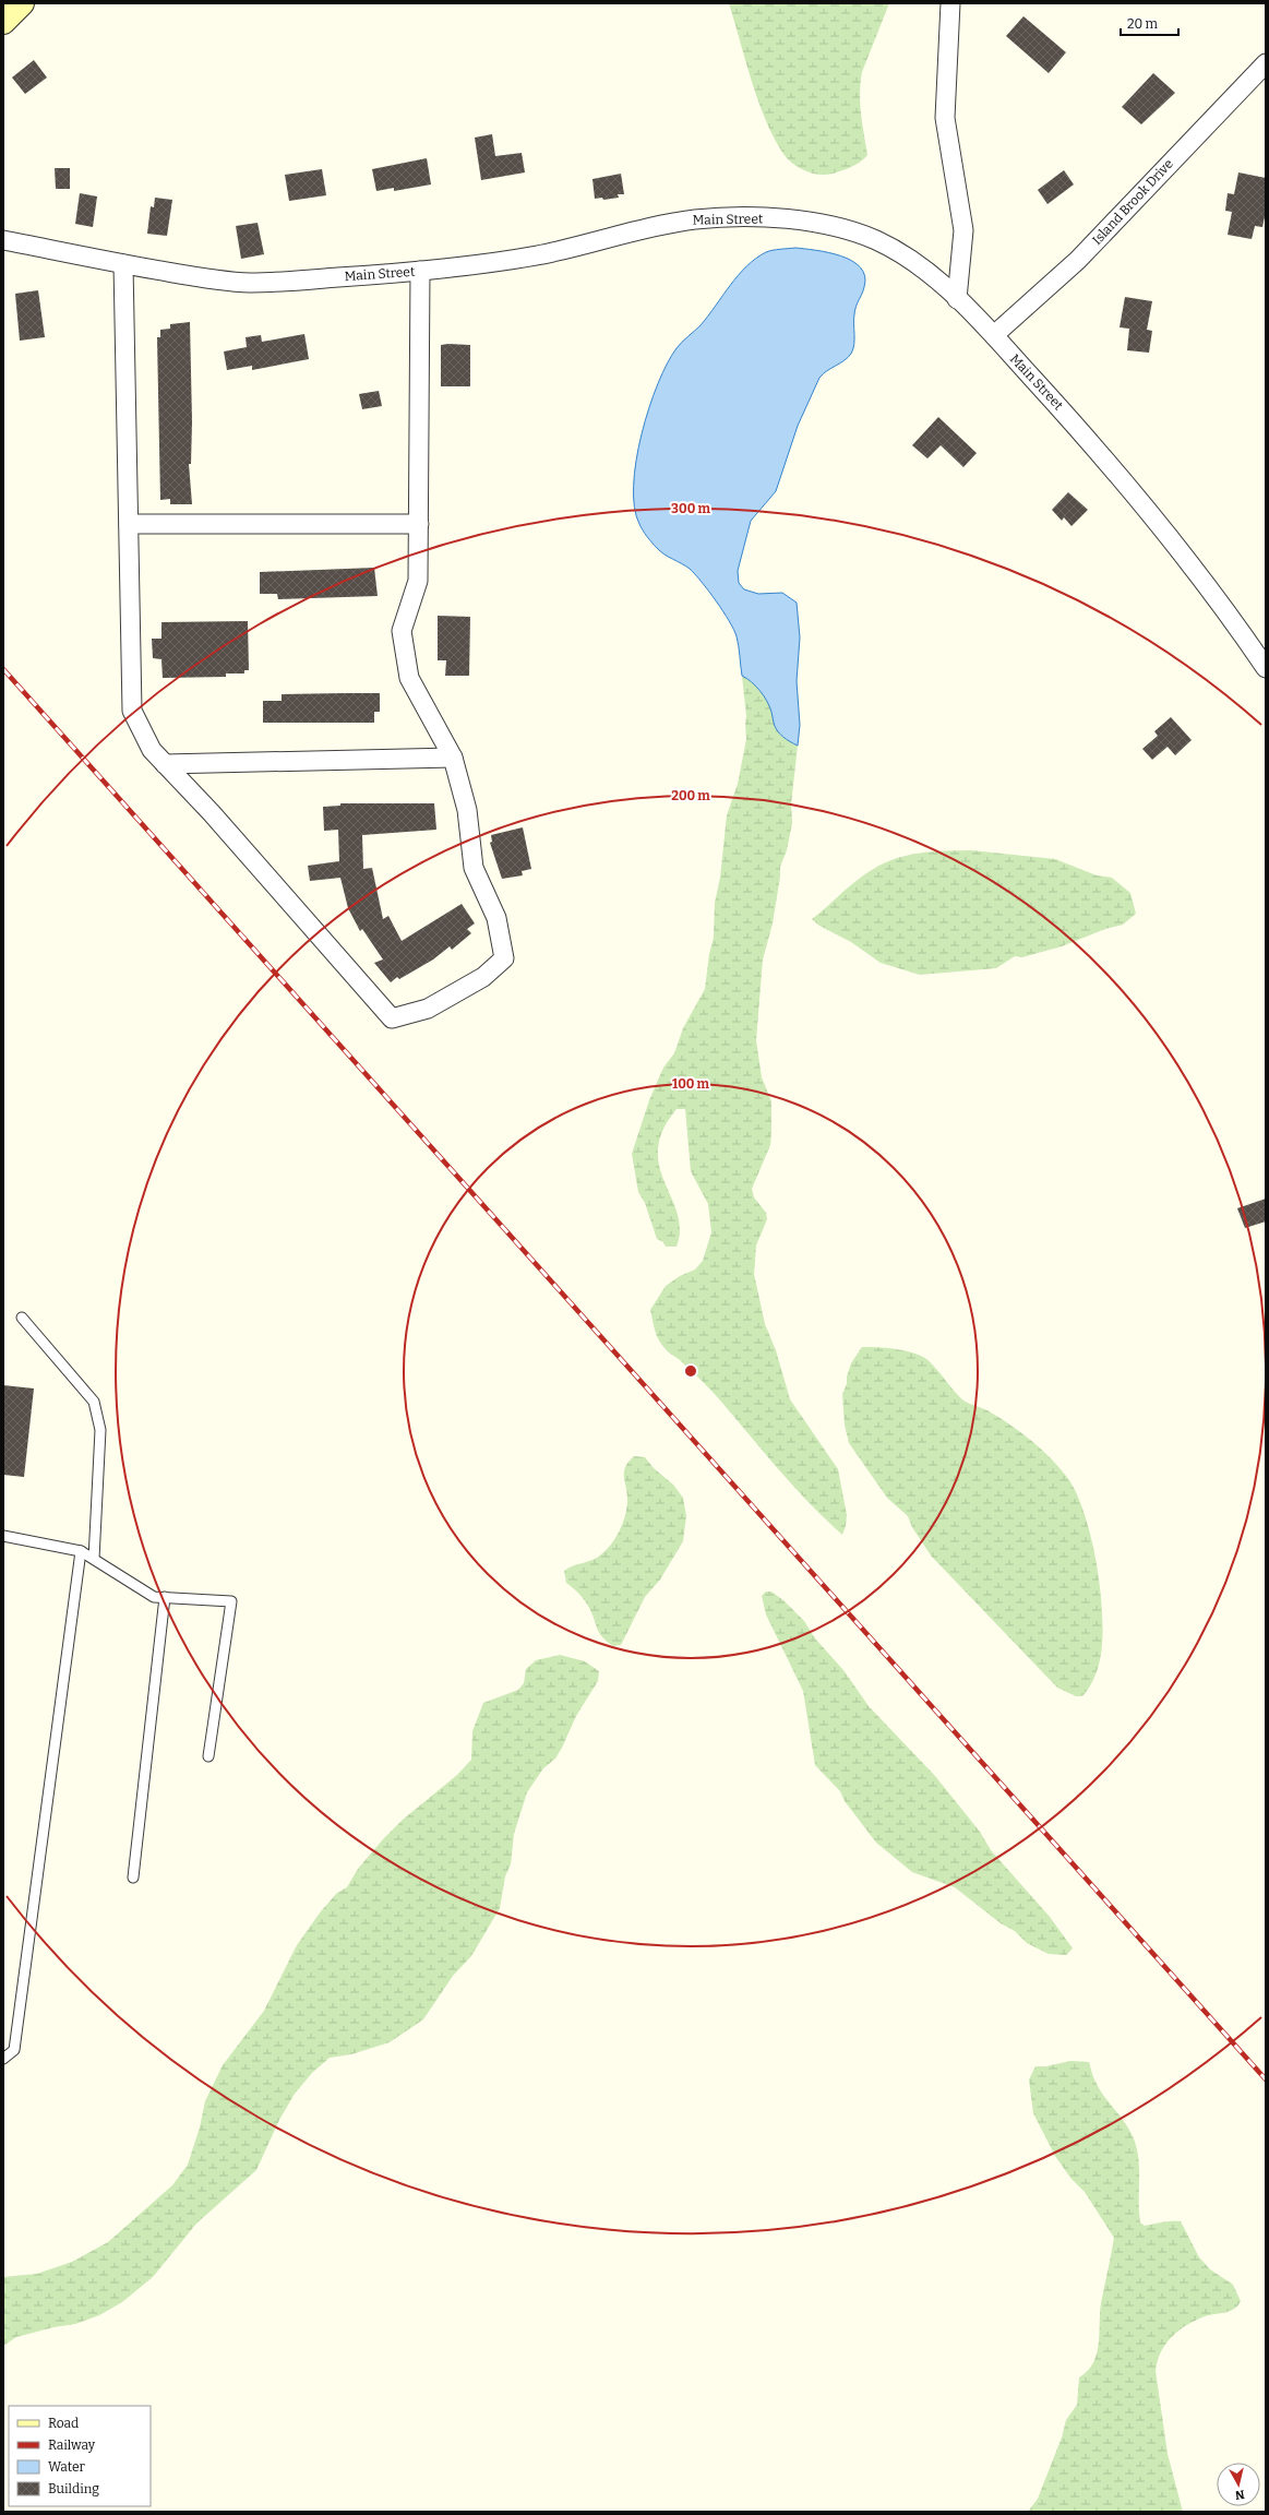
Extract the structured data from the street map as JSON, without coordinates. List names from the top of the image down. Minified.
{"streets":{"street":["Island Brook Drive","Main Street"]},"crossings":[["Island Brook Drive","Main Street"]],"legend":["Road","Railway","Water","Building"],"scale_bar":"20 m","north":"bottom","rings":["300 m","200 m","100 m"]}
